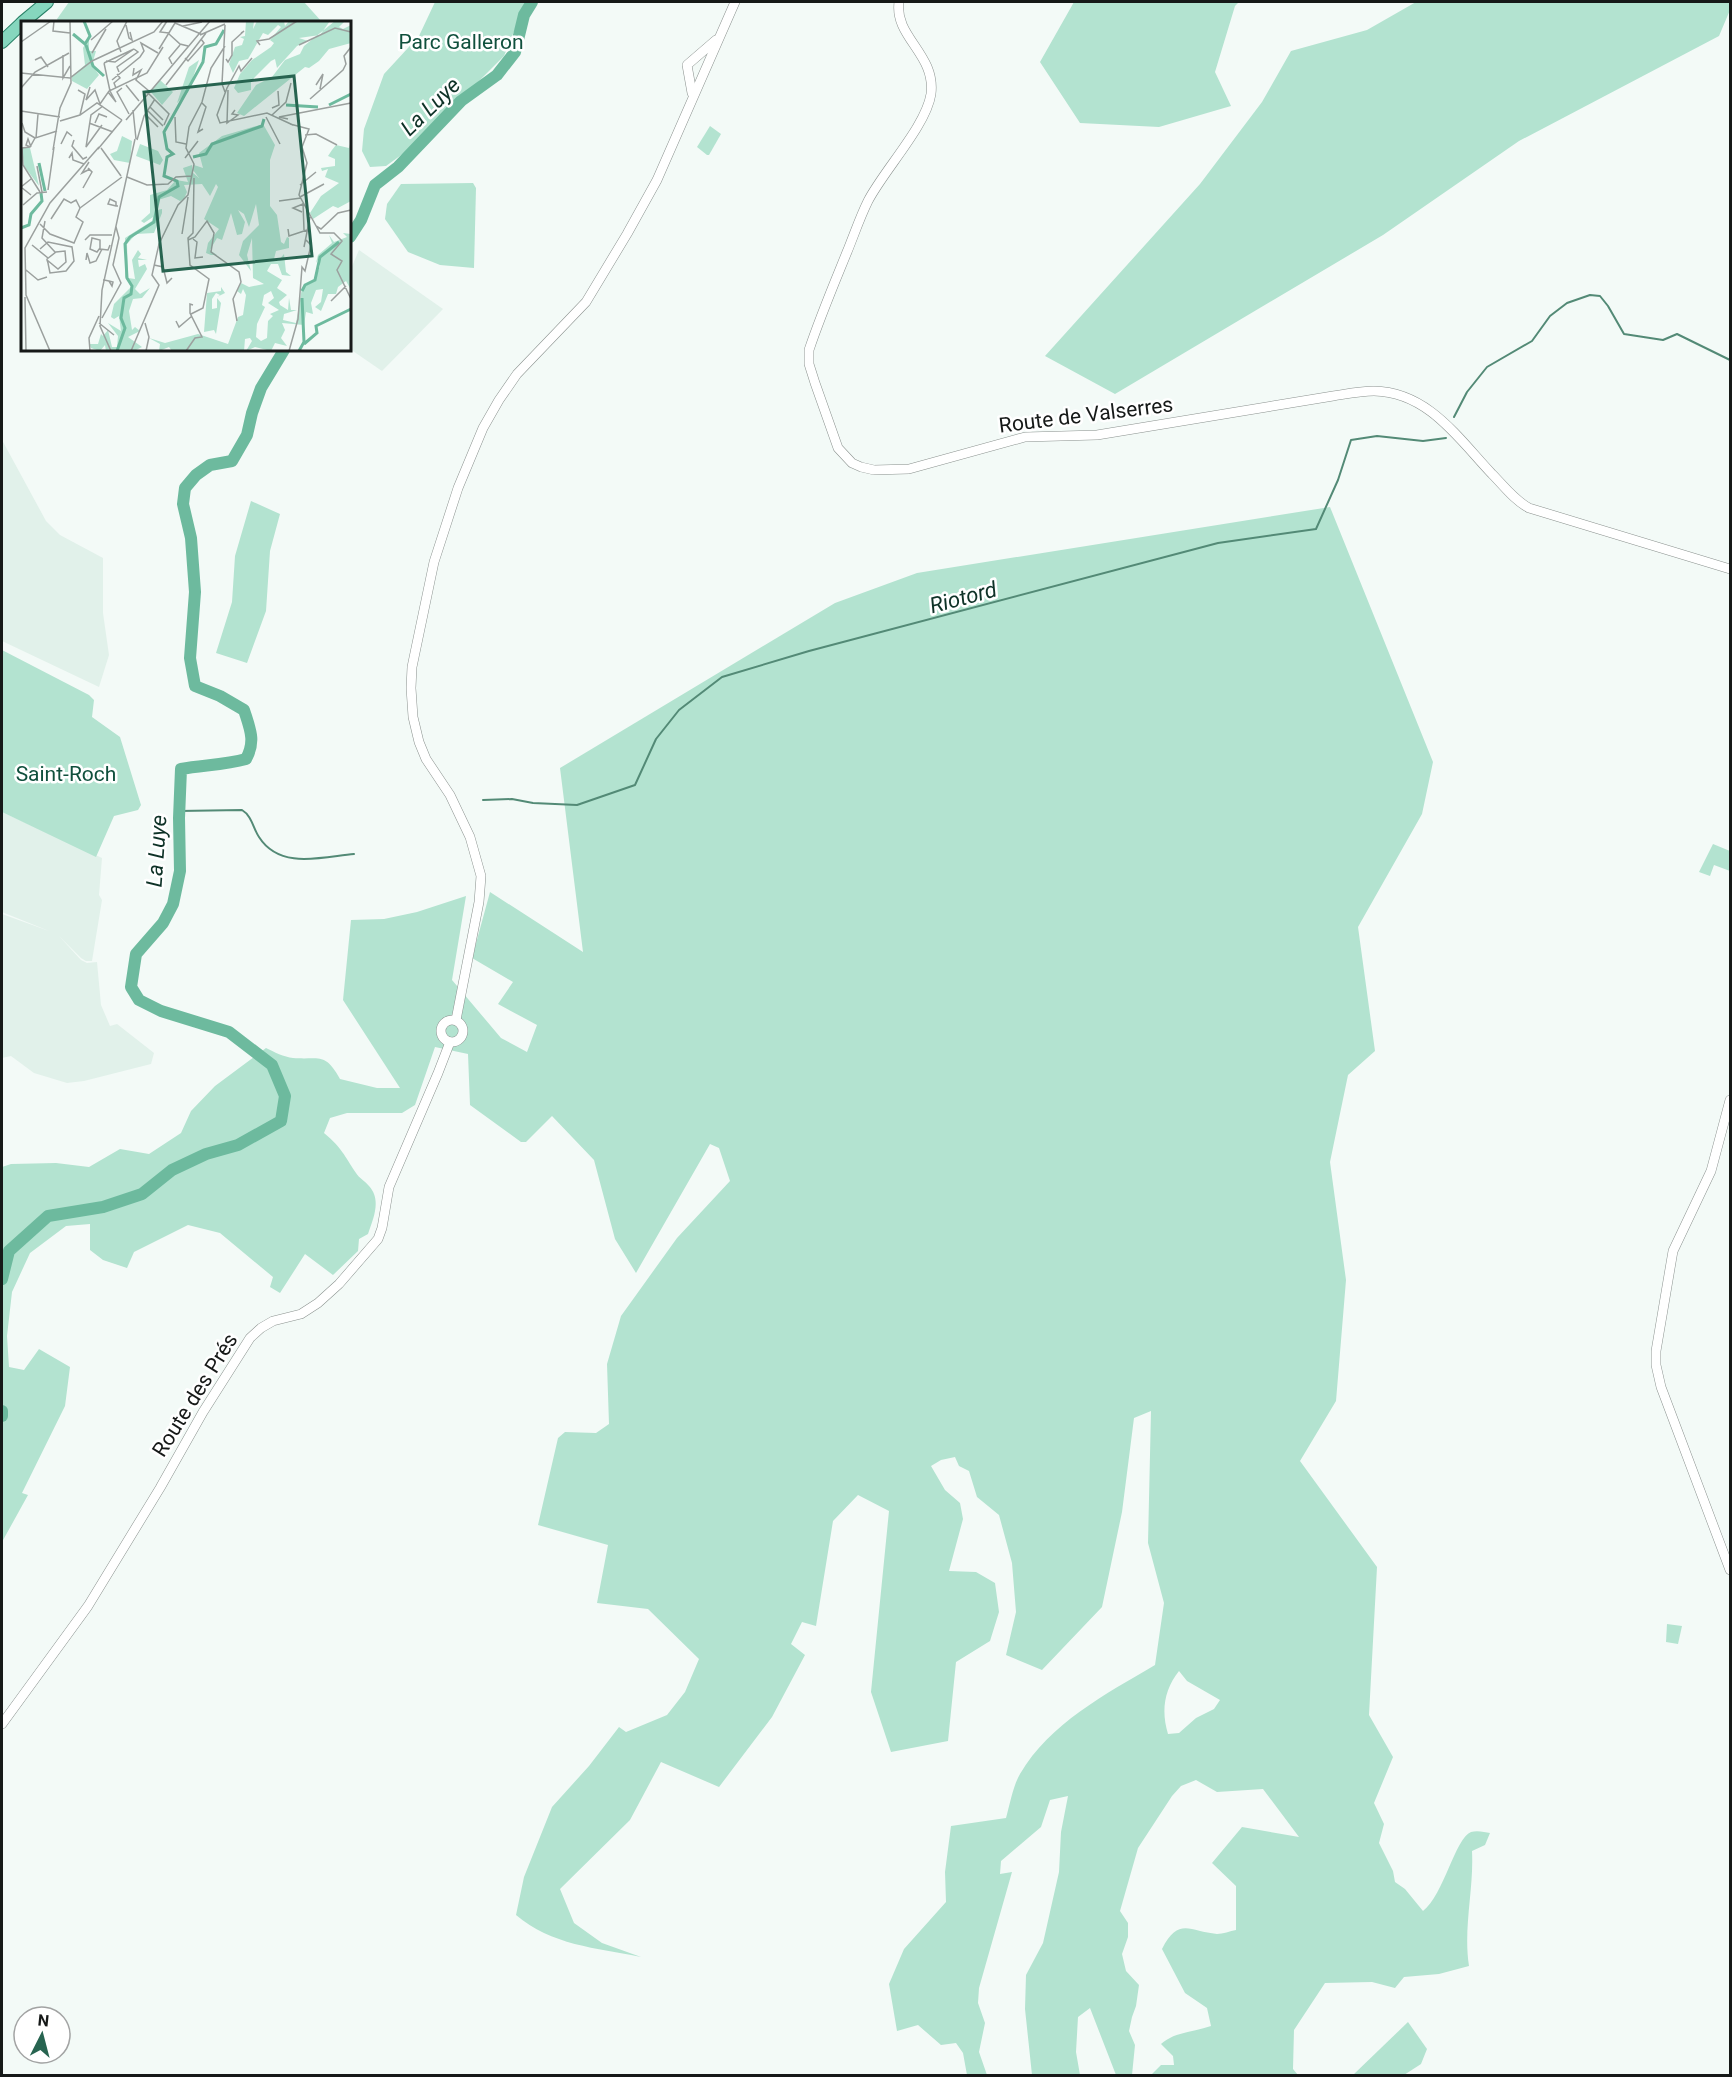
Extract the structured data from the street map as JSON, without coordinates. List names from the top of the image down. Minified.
{"streets":{"street":["Route de Valserres","Route des Prés"]},"water":["La Luye","Riotord"],"parks":["Parc Galleron","Saint-Roch"],"north":"top"}
